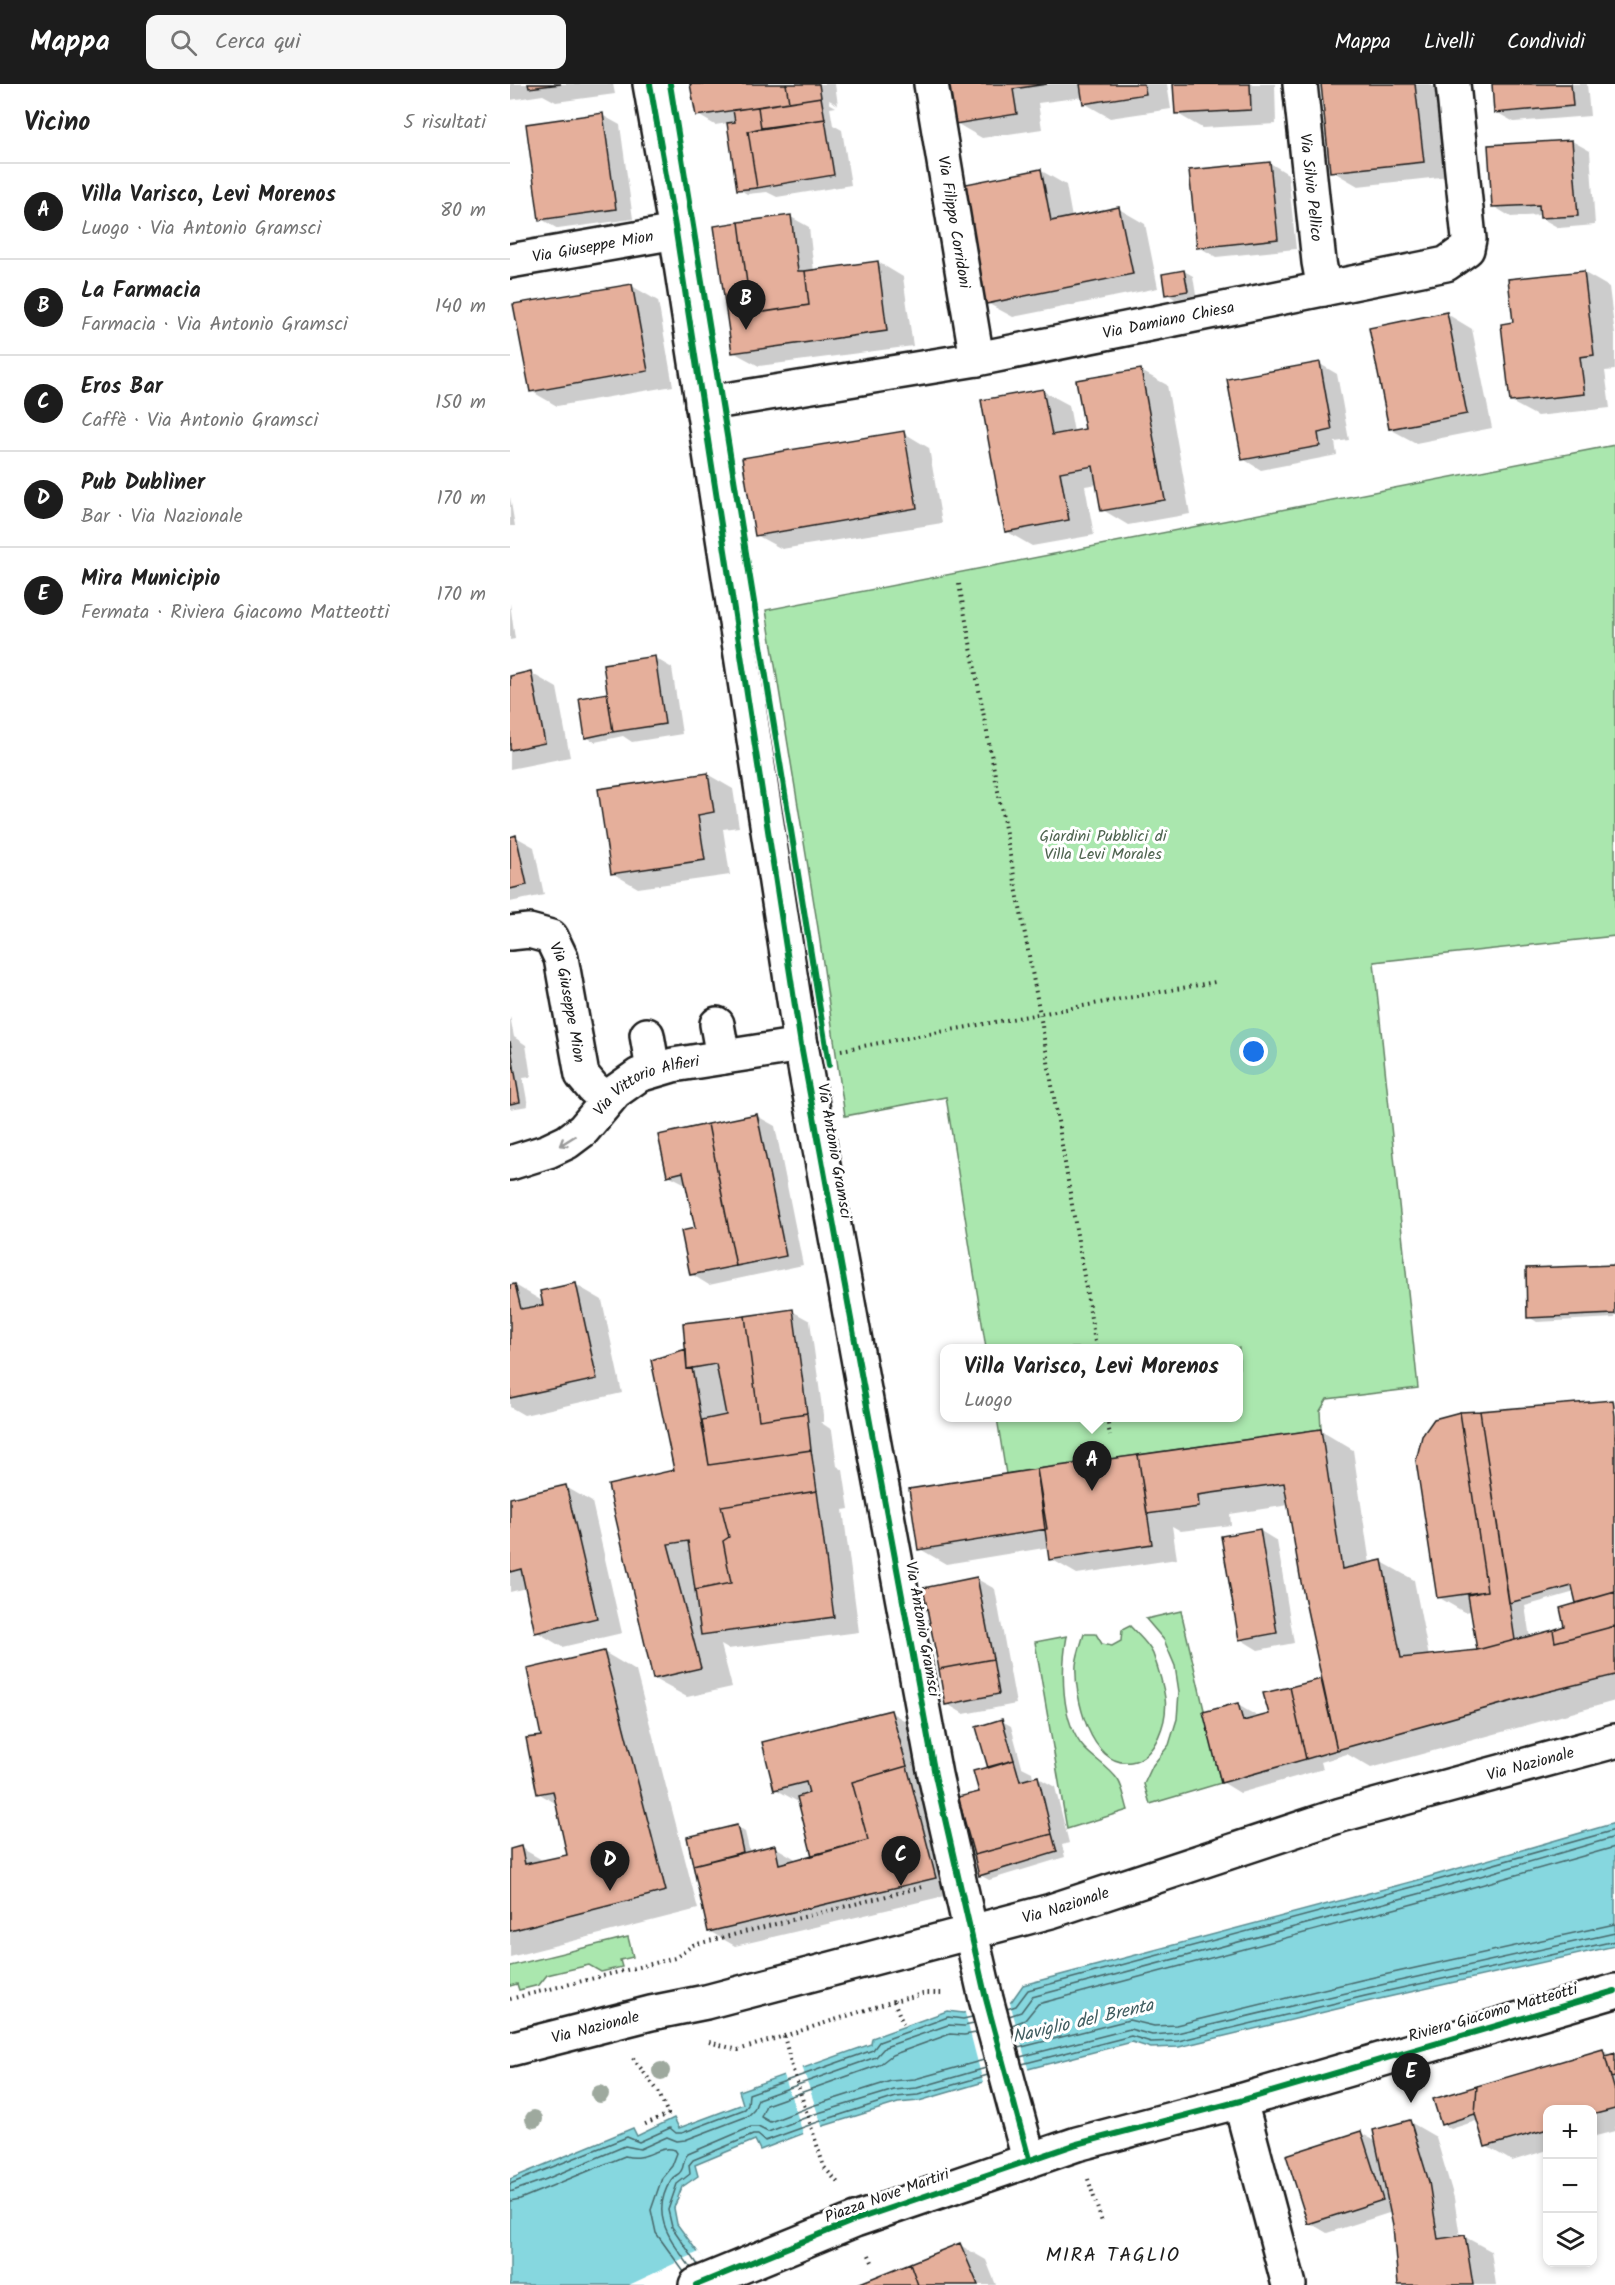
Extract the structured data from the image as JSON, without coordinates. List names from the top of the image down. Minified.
{"streets":{"street":["Via Silvio Pellico","Via Filippo Corridoni","Via Giuseppe Mion","Via Damiano Chiesa","Via Vittorio Alfieri","Via Antonio Gramsci","Via Nazionale","Riviera Giacomo Matteotti","Piazza Nove Martiri"]},"crossings":[["Via Silvio Pellico","Via Damiano Chiesa"],["Via Filippo Corridoni","Via Damiano Chiesa"],["Via Giuseppe Mion","Via Vittorio Alfieri"],["Via Giuseppe Mion","Via Antonio Gramsci"],["Via Damiano Chiesa","Via Antonio Gramsci"],["Via Vittorio Alfieri","Via Antonio Gramsci"],["Via Antonio Gramsci","Via Nazionale"],["Riviera Giacomo Matteotti","Piazza Nove Martiri"]],"one_way":["Via Vittorio Alfieri"],"districts":["MIRA TAGLIO"],"water":["Naviglio del Brenta"],"parks":["Giardini Pubblici di Villa Levi Morales"],"page":{"header":"Mappa","search":"Cerca qui","nav":["Mappa","Livelli","Condividi"],"heading":["Vicino","5 risultati"],"list":[{"mark":"A","name":"Villa Varisco, Levi Morenos","note":"Luogo · Via Antonio Gramsci","value":"80 m"},{"mark":"B","name":"La Farmacia","note":"Farmacia · Via Antonio Gramsci","value":"140 m"},{"mark":"C","name":"Eros Bar","note":"Caffè · Via Antonio Gramsci","value":"150 m"},{"mark":"D","name":"Pub Dubliner","note":"Bar · Via Nazionale","value":"170 m"},{"mark":"E","name":"Mira Municipio","note":"Fermata · Riviera Giacomo Matteotti","value":"170 m"}],"pins":["B","A","C","D","E"],"popup":["Villa Varisco, Levi Morenos","Luogo"],"map_buttons":["+","−"]}}
